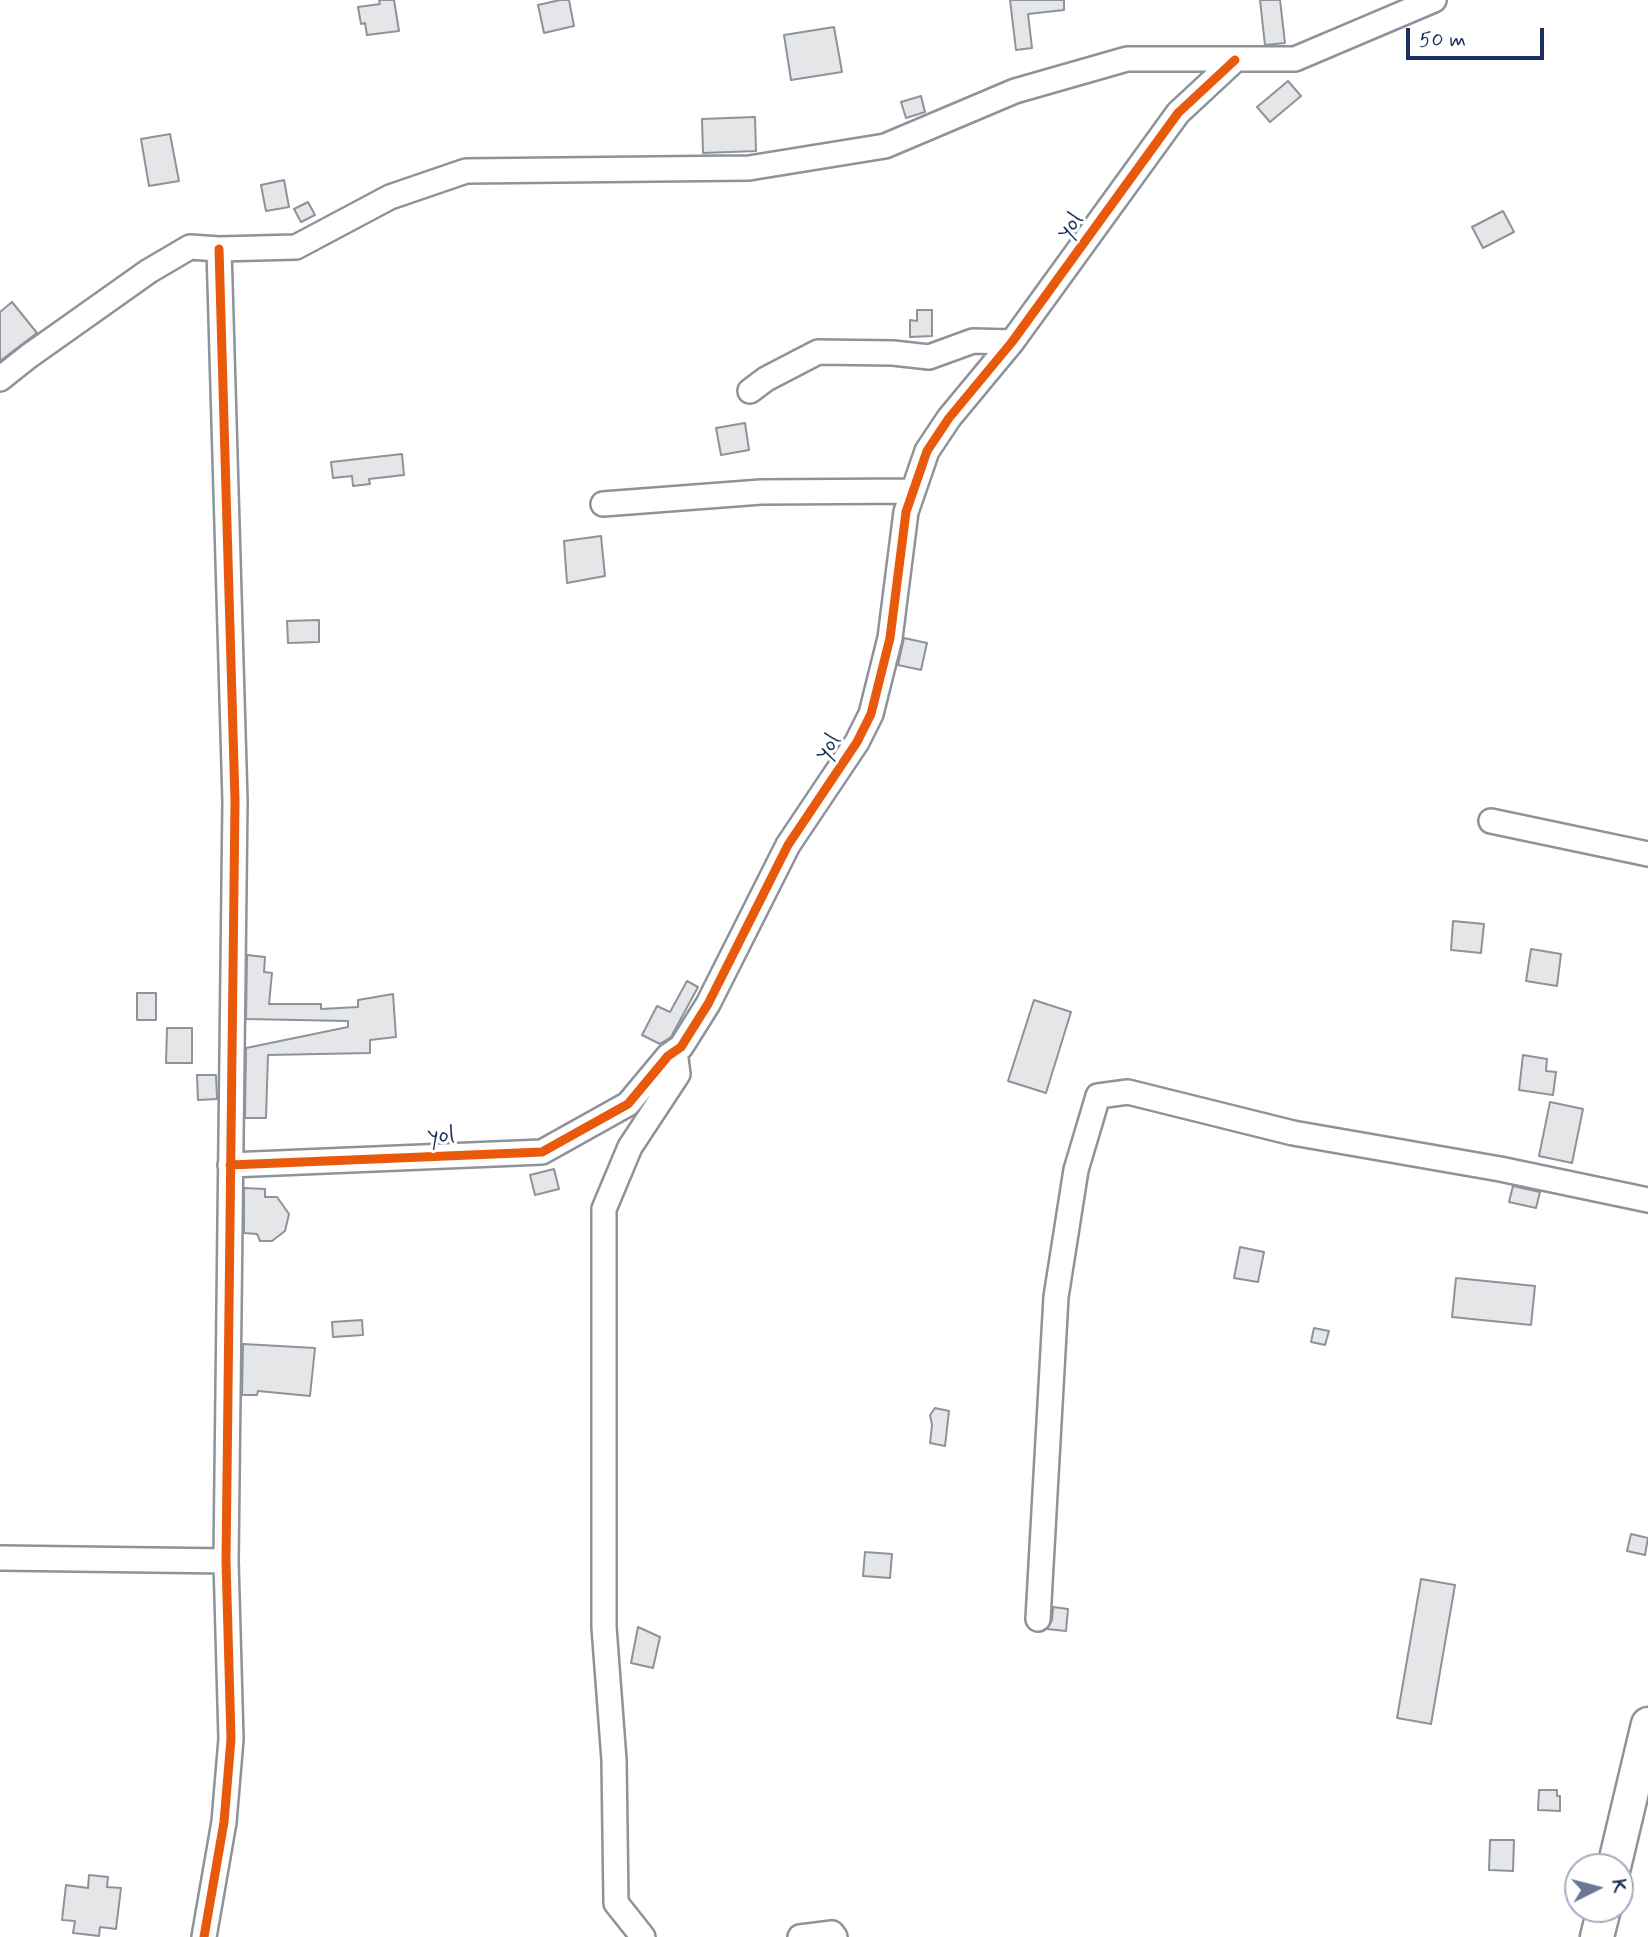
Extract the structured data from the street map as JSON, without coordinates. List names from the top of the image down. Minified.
{"streets":{"street":["yol"]},"scale_bar":"50 m","north":"right"}
